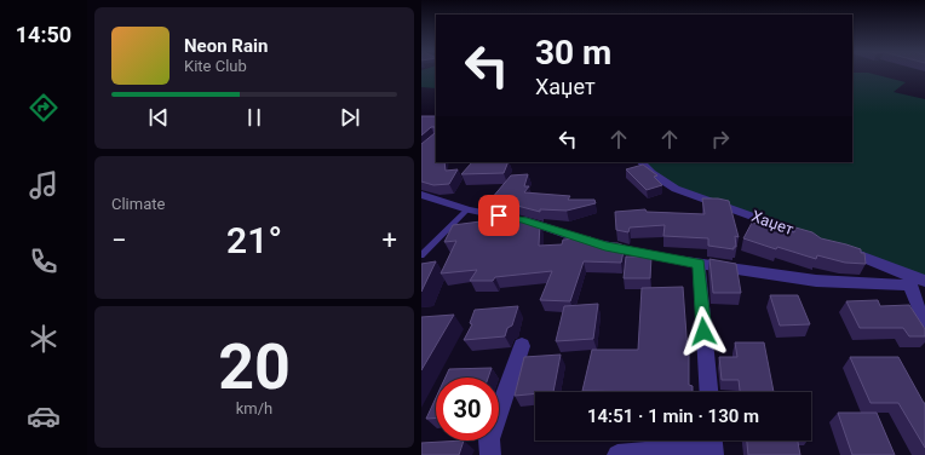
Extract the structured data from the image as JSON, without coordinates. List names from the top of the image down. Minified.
{"streets":{"street":["Хаџет"]},"page":{"tabs":"14:50","turn":["30 m","Хаџет"],"song":["Neon Rain","Kite Club"],"tile":["Climate",["20","km/h"]],"heat":["−","21°","+"],"limit":"30","trip":"14:51 · 1 min · 130 m"}}
